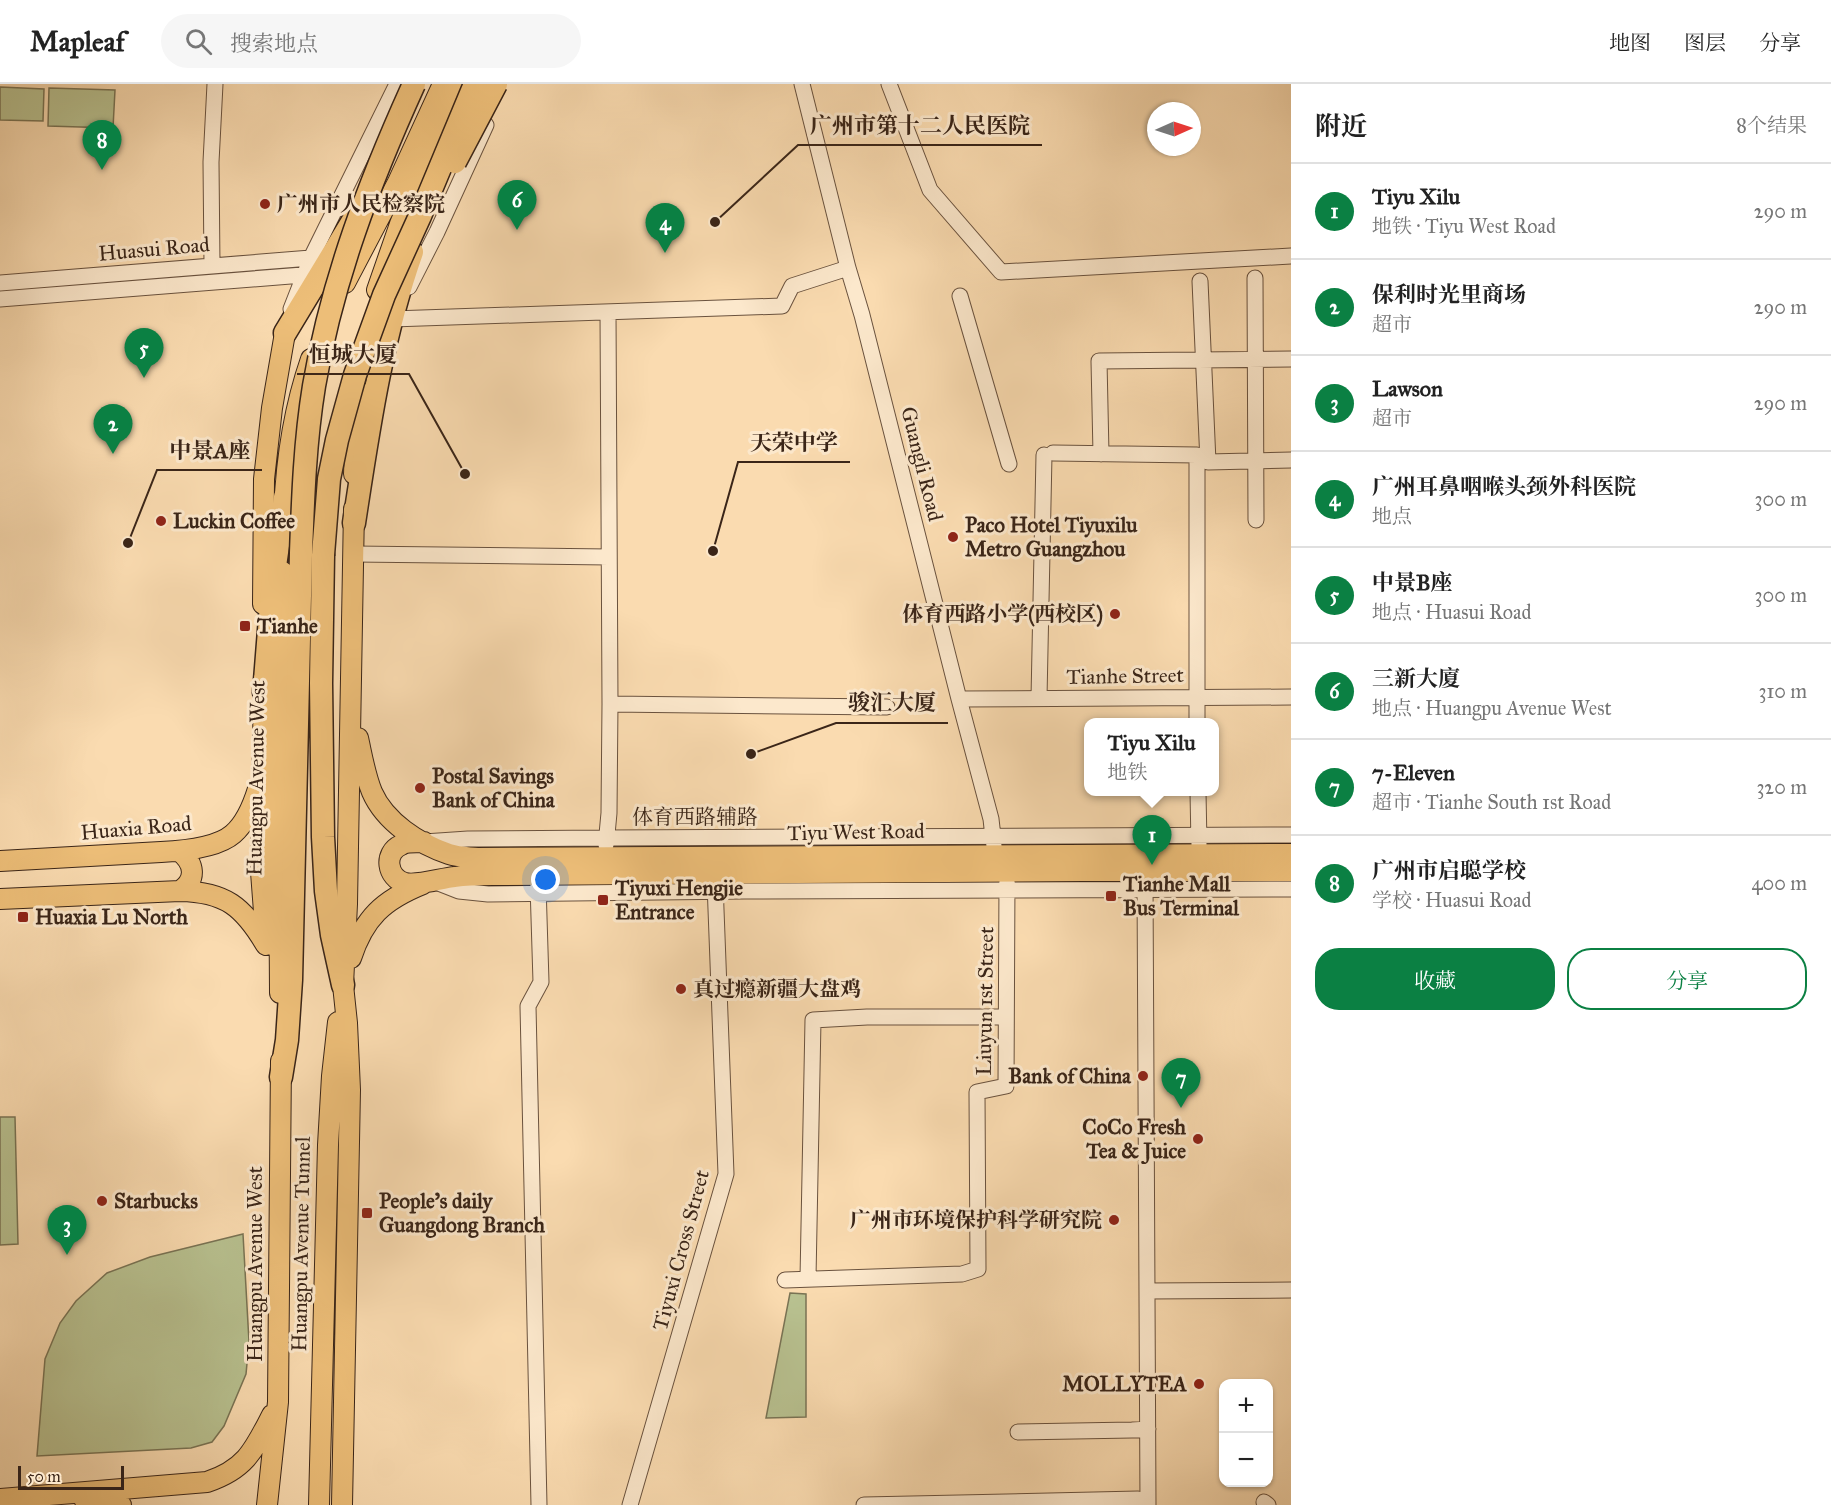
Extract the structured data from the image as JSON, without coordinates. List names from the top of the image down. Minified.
{"streets":{"main road":["Huangpu Avenue West","Huaxia Road","Tiyu West Road","Huangpu Avenue Tunnel"],"street":["Huasui Road","Guangli Road","Tianhe Street","Liuyun 1st Street","Tiyuxi Cross Street"]},"crossings":[["Guangli Road","Tianhe Street"],["Guangli Road","Tiyu West Road"],["Tiyu West Road","Liuyun 1st Street"],["Tiyu West Road","Tiyuxi Cross Street"]],"places":{"other":["广州市人民检察院","广州市第十二人民医院","恒城大厦","Luckin Coffee","Paco Hotel Tiyuxilu Metro Guangzhou","中景A座","天荣中学","体育西路小学(西校区)","骏汇大厦","Postal Savings Bank of China","真过瘾新疆大盘鸡","Bank of China","CoCo Fresh Tea & Juice","Starbucks","广州市环境保护科学研究院","MOLLYTEA"],"transit":["Tianhe","Tianhe Mall Bus Terminal","Tiyuxi Hengjie Entrance","Huaxia Lu North","People's daily Guangdong Branch"]},"scale_bar":"50 m","north":"right","page":{"header":"Mapleaf","search":"搜索地点","nav":["地图","图层","分享"],"heading":["附近","8个结果"],"pins":["8","6","4","5","2","1","7","3"],"list":[{"mark":"1","name":"Tiyu Xilu","note":"地铁 · Tiyu West Road","value":"290 m"},{"mark":"2","name":"保利时光里商场","note":"超市","value":"290 m"},{"mark":"3","name":"Lawson","note":"超市","value":"290 m"},{"mark":"4","name":"广州耳鼻咽喉头颈外科医院","note":"地点","value":"300 m"},{"mark":"5","name":"中景B座","note":"地点 · Huasui Road","value":"300 m"},{"mark":"6","name":"三新大廈","note":"地点 · Huangpu Avenue West","value":"310 m"},{"mark":"7","name":"7-Eleven","note":"超市 · Tianhe South 1st Road","value":"320 m"},{"mark":"8","name":"广州市启聪学校","note":"学校 · Huasui Road","value":"400 m"}],"popup":["Tiyu Xilu","地铁"],"buttons":["收藏","分享"],"map_buttons":["+","−"],"scale":"50 m"}}
